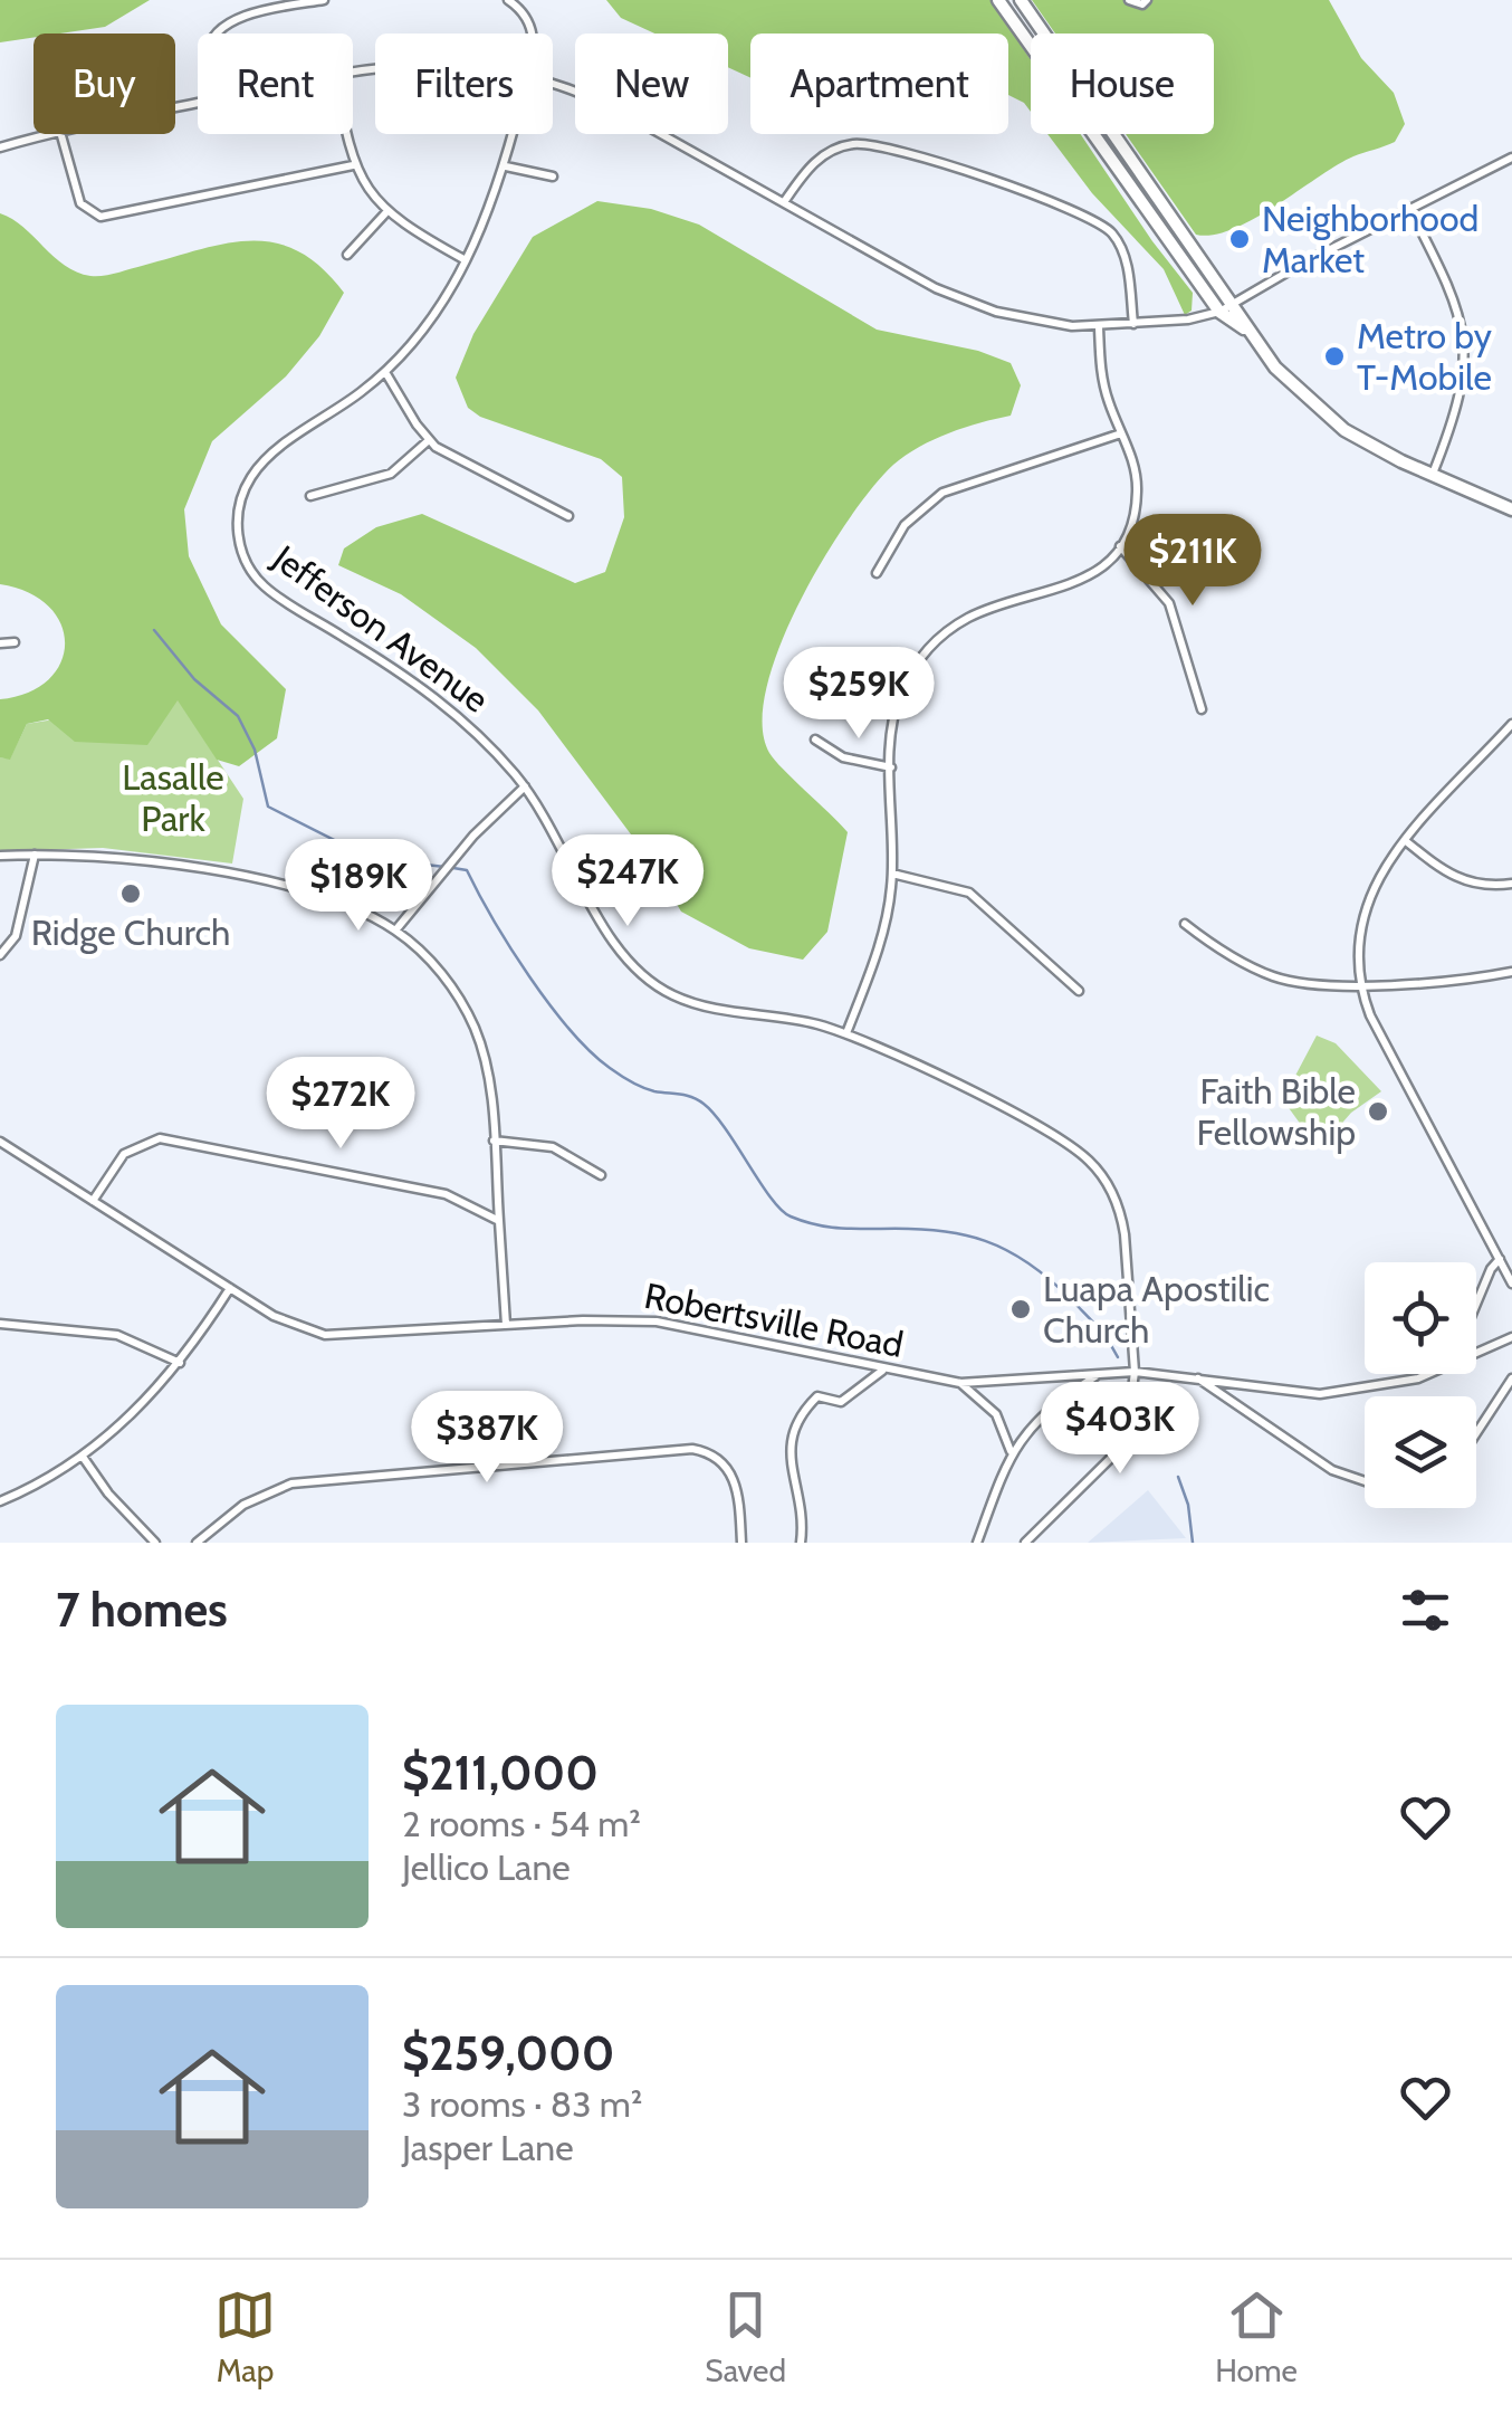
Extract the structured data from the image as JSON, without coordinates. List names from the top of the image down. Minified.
{"streets":{"street":["Jefferson Avenue","Robertsville Road"]},"crossings":[["Jefferson Avenue","Robertsville Road"]],"parks":["Lasalle Park"],"places":["Neighborhood Market","Metro by T-Mobile","Ridge Church","Faith Bible Fellowship","Luapa Apostilic Church"],"page":{"chip":["Buy","Rent","Filters","New","Apartment","House"],"price":["$211K","$259K","$247K","$189K","$272K","$403K","$387K"],"heading":"7 homes","list":[{"name":"$211,000","note":"2 rooms · 54 m² · Jellico Lane"},{"name":"$259,000","note":"3 rooms · 83 m² · Jasper Lane"}],"tabs":["Map","Saved","Home"]}}
